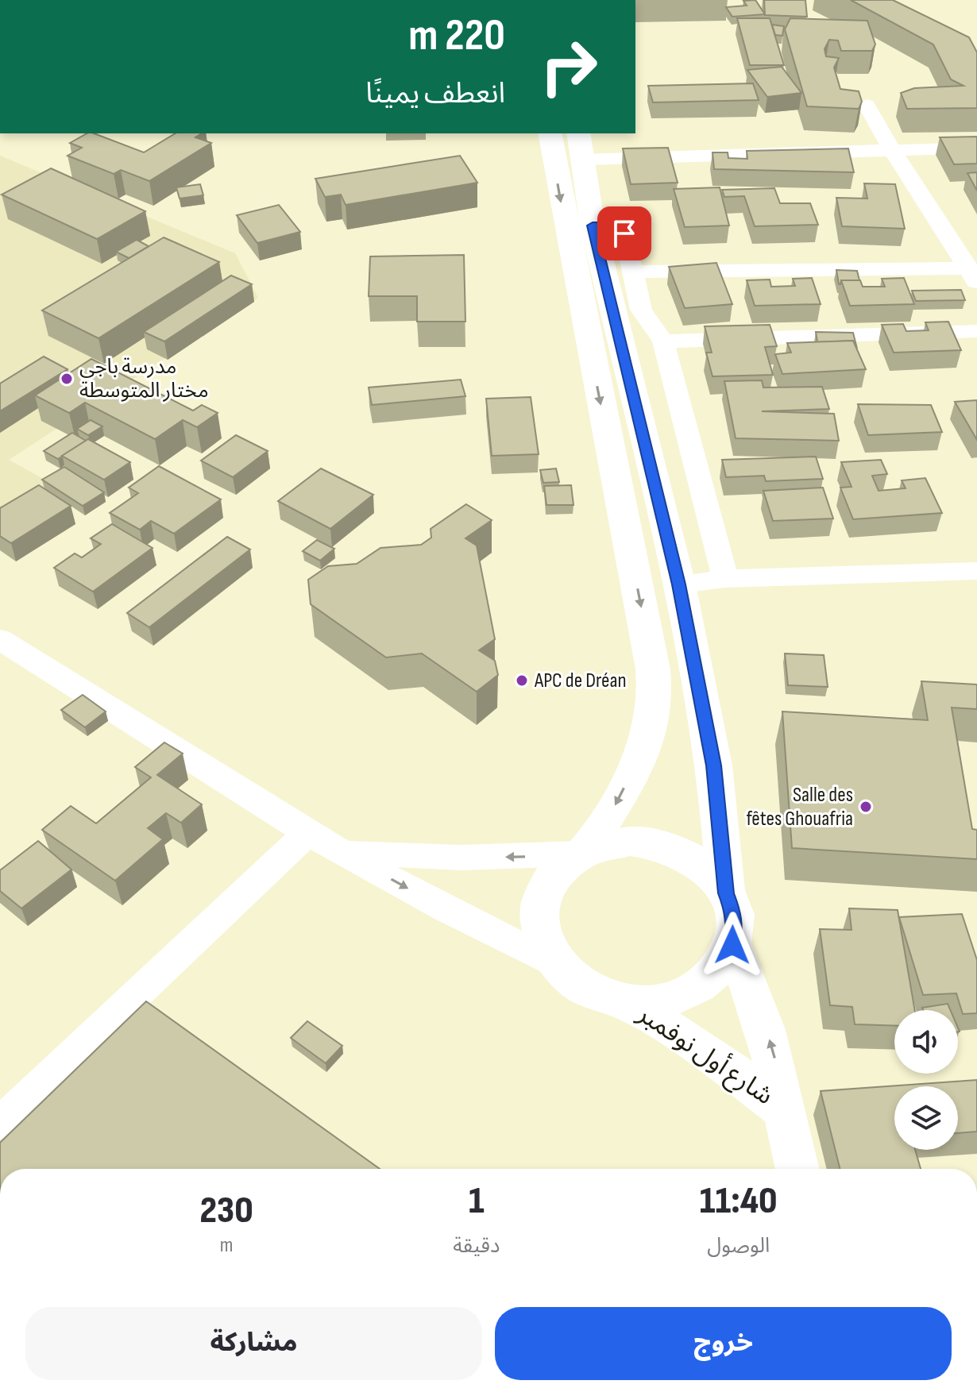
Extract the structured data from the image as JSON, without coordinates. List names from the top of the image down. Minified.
{"streets":{"main road":["شارع أول نوفمبر"]},"one_way":["شارع أول نوفمبر"],"places":["مدرسة باجي مختار المتوسطة","APC de Dréan","Salle des fêtes Ghouafria"],"page":{"turn":["220 m","انعطف يمينًا"],"eta":["11:40","الوصول","1","دقيقة","230","m"],"buttons":["خروج","مشاركة"]}}
